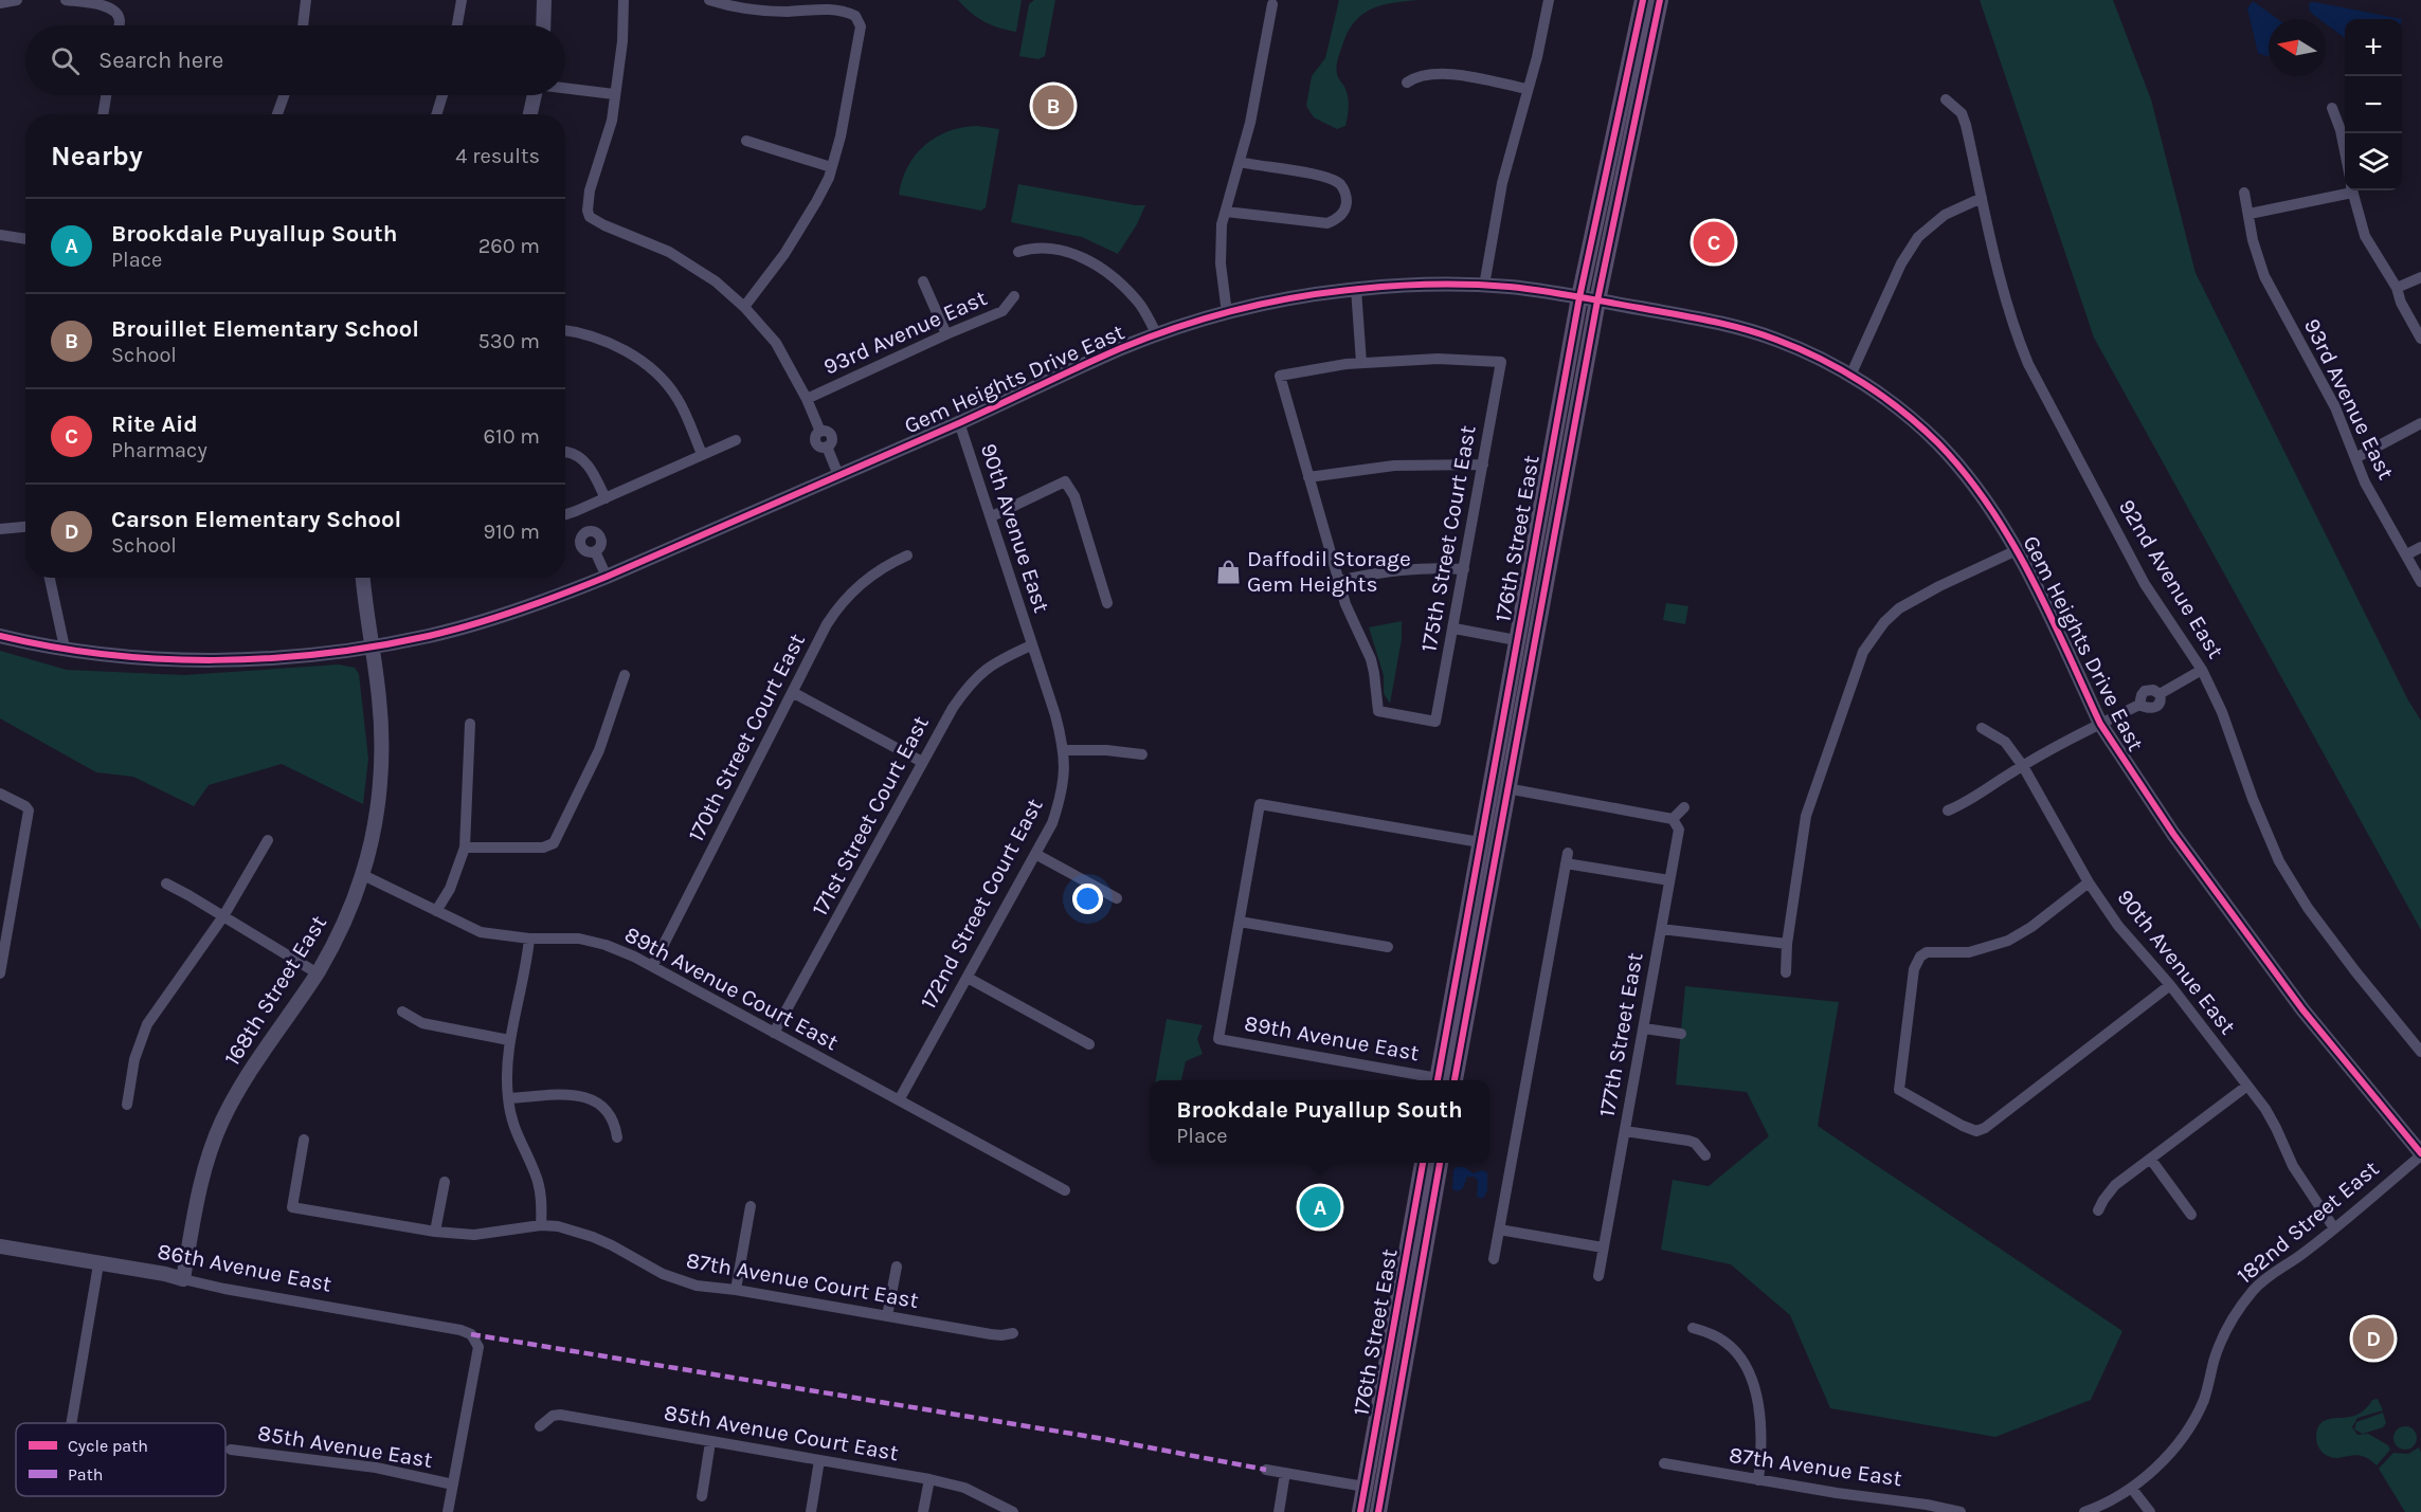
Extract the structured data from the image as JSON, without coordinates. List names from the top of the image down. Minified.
{"streets":{"main road":["176th Street East"],"street":["93rd Avenue East","Gem Heights Drive East","90th Avenue East","175th Street Court East","92nd Avenue East","170th Street Court East","171st Street Court East","172nd Street Court East","89th Avenue Court East","168th Street East","177th Street East","89th Avenue East","182nd Street East","86th Avenue East","87th Avenue Court East","85th Avenue Court East","85th Avenue East","87th Avenue East"]},"crossings":[["Gem Heights Drive East","90th Avenue East"],["Gem Heights Drive East","176th Street East"],["Gem Heights Drive East","168th Street East"],["Gem Heights Drive East","182nd Street East"],["90th Avenue East","171st Street Court East"],["90th Avenue East","172nd Street Court East"],["90th Avenue East","182nd Street East"],["170th Street Court East","89th Avenue Court East"],["171st Street Court East","172nd Street Court East"],["171st Street Court East","89th Avenue Court East"],["172nd Street Court East","89th Avenue Court East"],["89th Avenue Court East","168th Street East"],["168th Street East","86th Avenue East"],["86th Avenue East","85th Avenue East"]],"places":{"shop":["Daffodil Storage Gem Heights"]},"legend":["Cycle path","Path"],"north":"left","page":{"map_buttons":["+","−"],"search":"Search here","pins":["B","C","A","D"],"heading":["Nearby","4 results"],"list":[{"mark":"A","name":"Brookdale Puyallup South","note":"Place","value":"260 m"},{"mark":"B","name":"Brouillet Elementary School","note":"School","value":"530 m"},{"mark":"C","name":"Rite Aid","note":"Pharmacy","value":"610 m"},{"mark":"D","name":"Carson Elementary School","note":"School","value":"910 m"}],"popup":["Brookdale Puyallup South","Place"]}}
